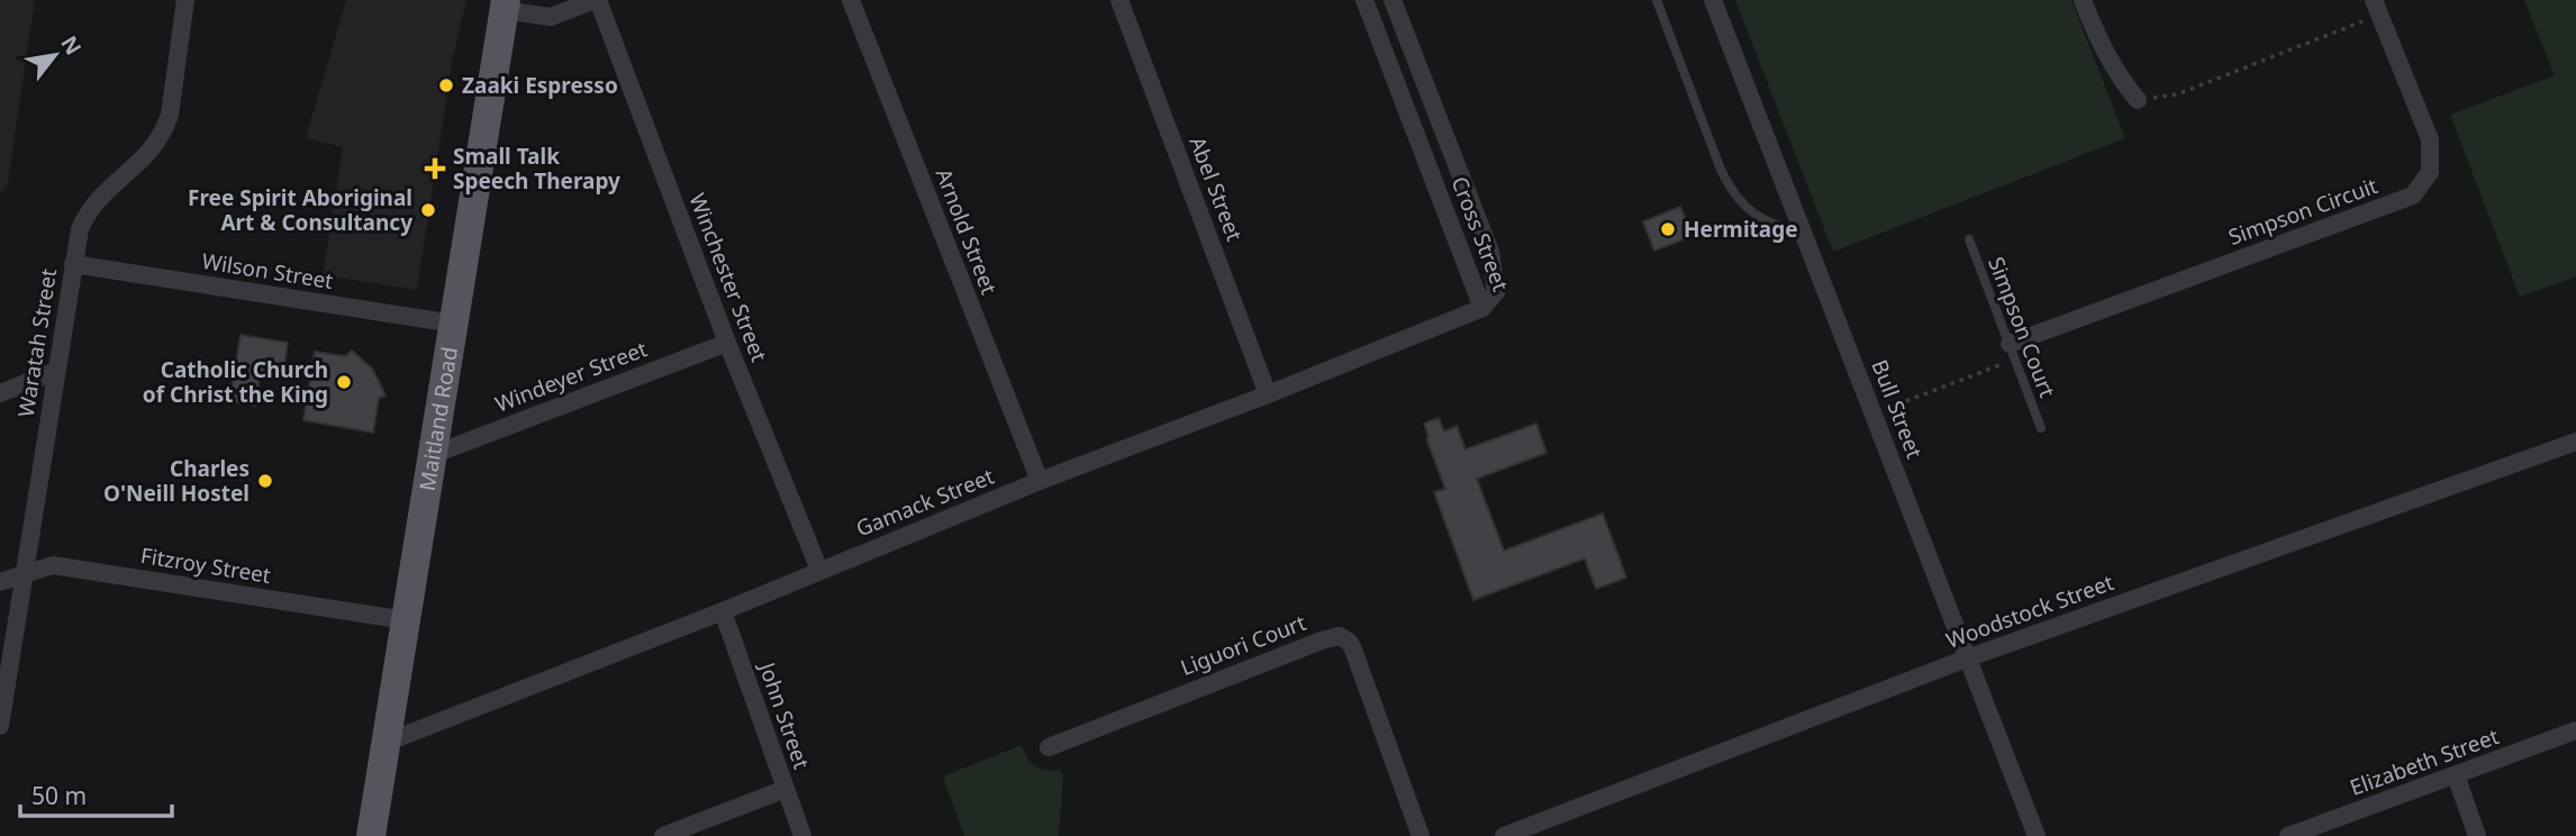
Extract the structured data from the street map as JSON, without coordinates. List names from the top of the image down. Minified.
{"streets":{"main road":["Maitland Road"],"street":["Abel Street","Simpson Circuit","Arnold Street","Cross Street","Wilson Street","Winchester Street","Waratah Street","Windeyer Street","Bull Street","Gamack Street","Fitzroy Street","Woodstock Street","Liguori Court","John Street","Elizabeth Street"],"lane":["Simpson Court"]},"crossings":[["Abel Street","Gamack Street"],["Simpson Circuit","Simpson Court"],["Arnold Street","Gamack Street"],["Cross Street","Gamack Street"],["Wilson Street","Waratah Street"],["Wilson Street","Maitland Road"],["Winchester Street","Windeyer Street"],["Winchester Street","Gamack Street"],["Waratah Street","Fitzroy Street"],["Windeyer Street","Maitland Road"],["Bull Street","Woodstock Street"],["Maitland Road","Gamack Street"],["Maitland Road","Fitzroy Street"],["Gamack Street","John Street"]],"places":{"other":["Zaaki Espresso","Free Spirit Aboriginal Art & Consultancy","Hermitage","Catholic Church of Christ the King","Charles O'Neill Hostel"],"health":["Small Talk Speech Therapy"]},"scale_bar":"50 m","north":"top right"}
